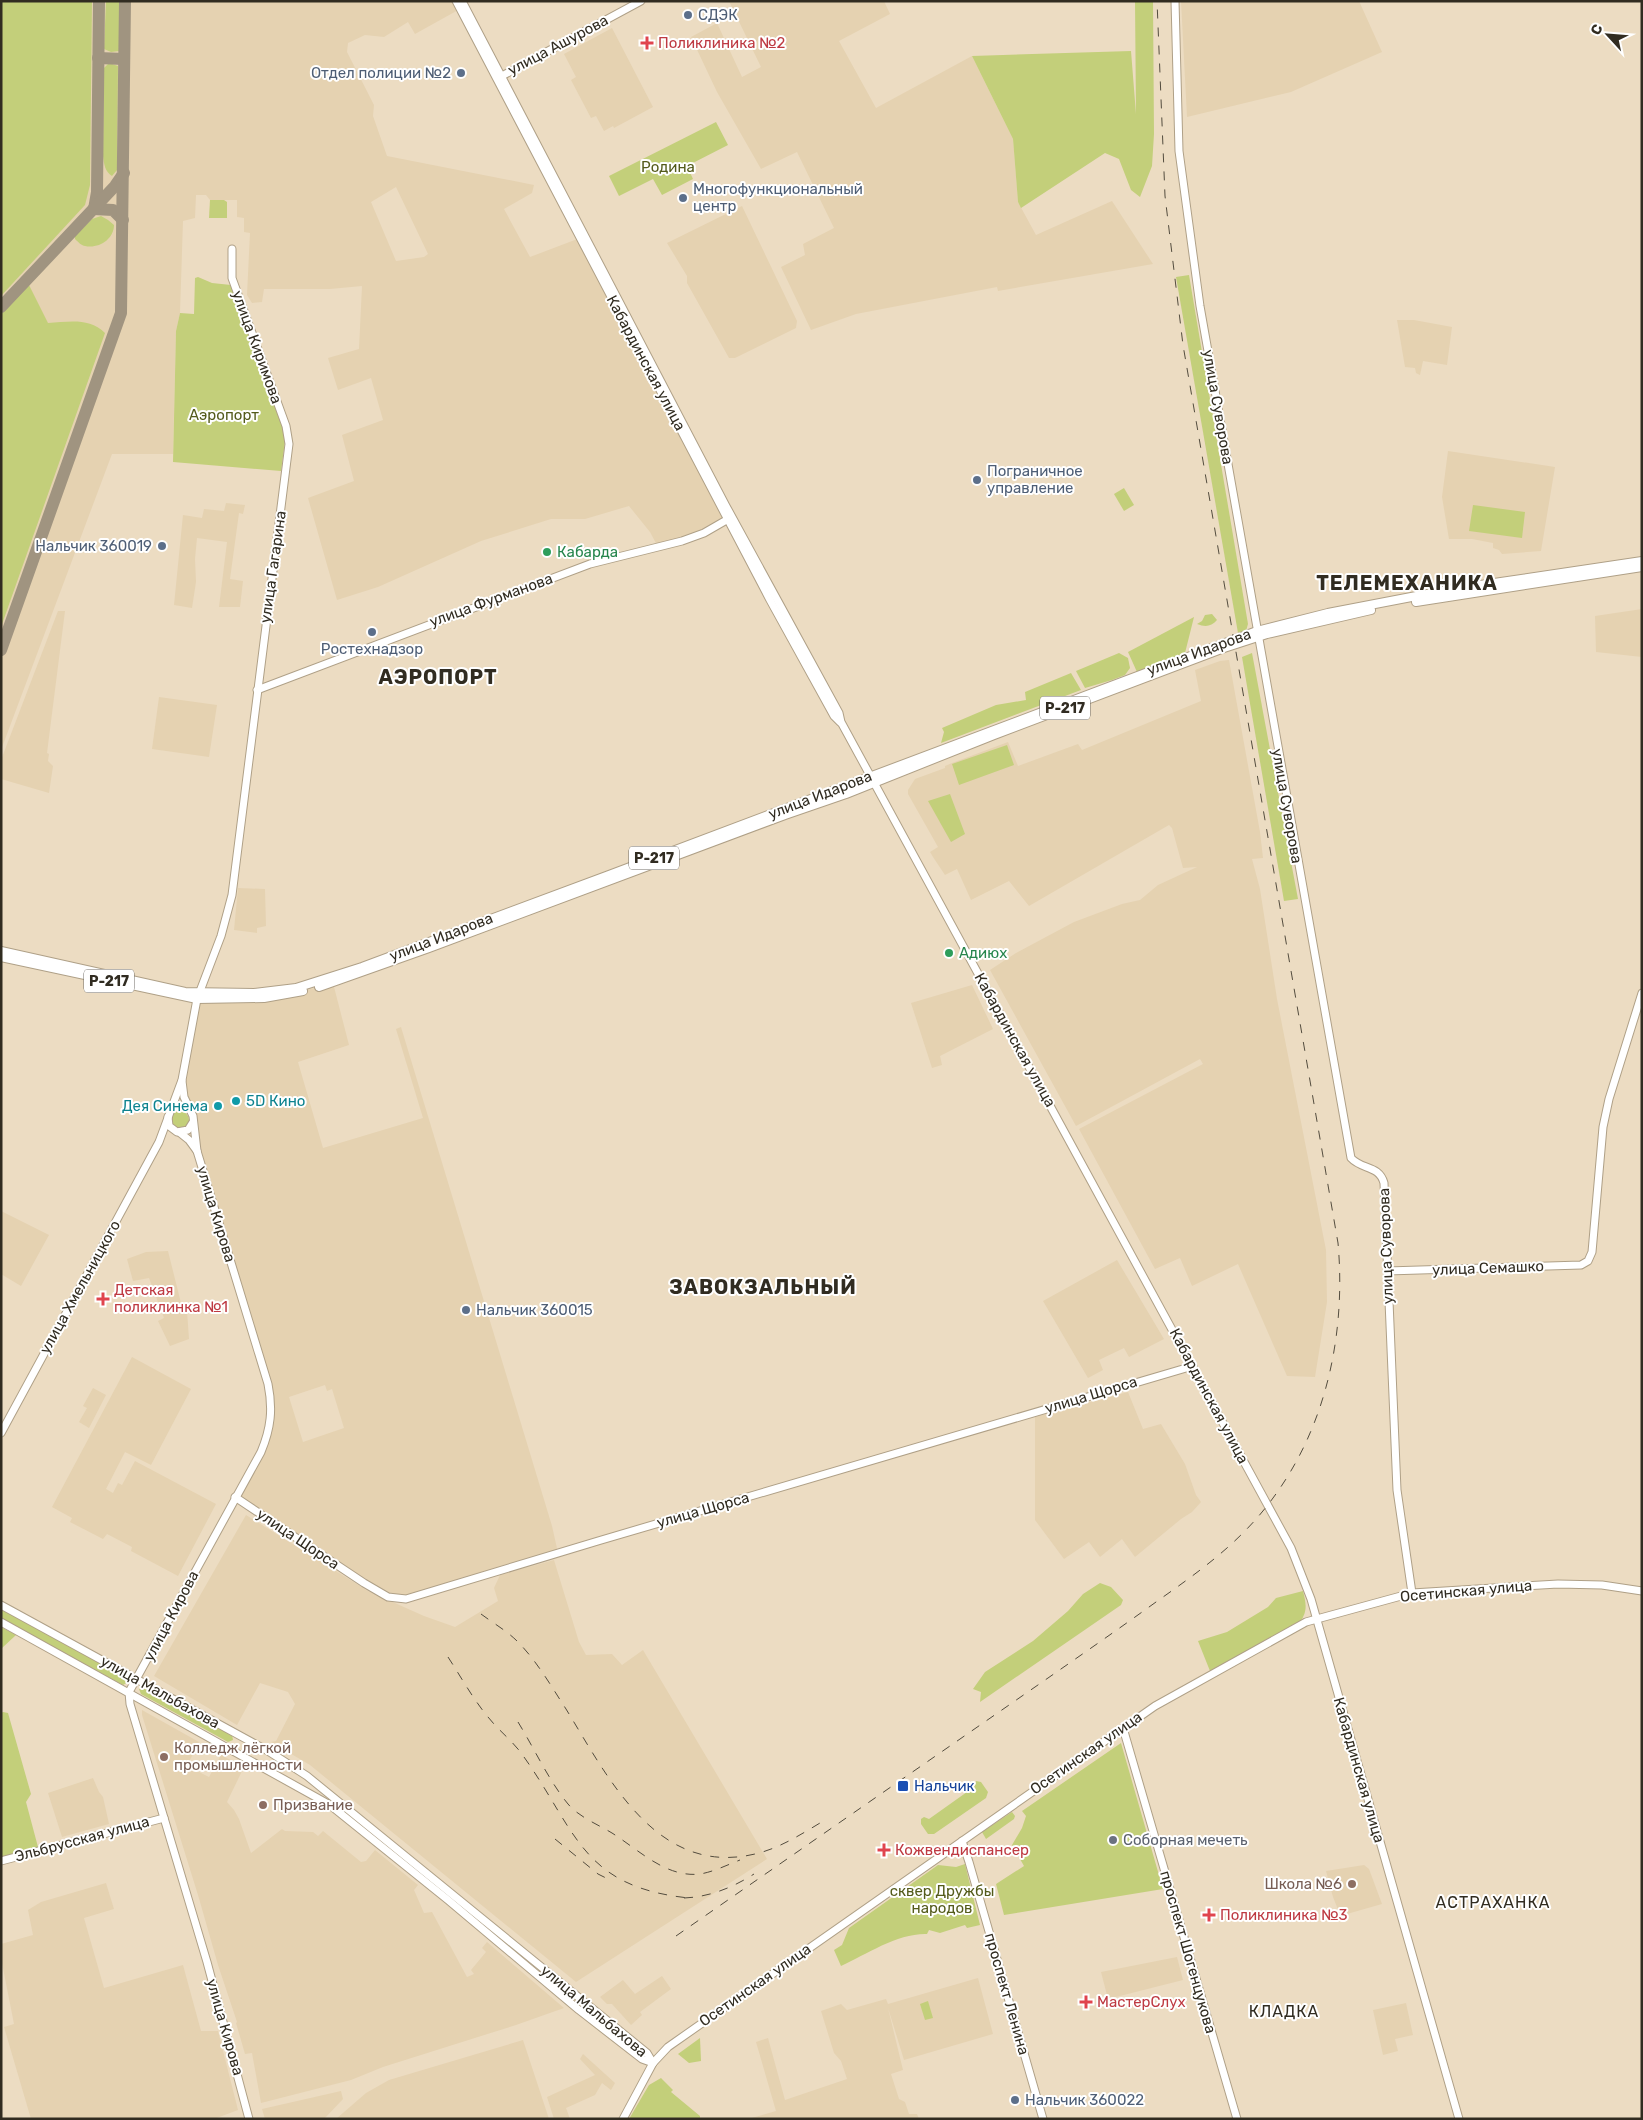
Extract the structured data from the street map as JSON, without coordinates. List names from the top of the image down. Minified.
{"streets":{"main road":["улица Ашурова","улица Киримова","Кабардинская улица","улица Суворова","улица Гагарина","улица Фурманова","улица Идарова","Р-217","улица Кирова","улица Семашко","улица Хмельницкого","улица Щорса","Осетинская улица","улица Мальбахова","Эльбрусская улица","проспект Шогенцукова","проспект Ленина"]},"crossings":[["улица Ашурова","Кабардинская улица"],["улица Киримова","улица Гагарина"],["Кабардинская улица","улица Фурманова"],["Кабардинская улица","улица Идарова"],["Кабардинская улица","улица Щорса"],["Кабардинская улица","Осетинская улица"],["улица Суворова","улица Идарова"],["улица Суворова","улица Семашко"],["улица Суворова","Осетинская улица"],["улица Гагарина","улица Фурманова"],["улица Гагарина","улица Идарова"],["улица Кирова","улица Хмельницкого"],["улица Кирова","улица Щорса"],["улица Кирова","улица Мальбахова"],["улица Кирова","Эльбрусская улица"],["Осетинская улица","улица Мальбахова"],["Осетинская улица","проспект Шогенцукова"],["Осетинская улица","проспект Ленина"]],"districts":["ТЕЛЕМЕХАНИКА","АЭРОПОРТ","ЗАВОКЗАЛЬНЫЙ","АСТРАХАНКА","КЛАДКА"],"parks":["Родина","Аэропорт","сквер Дружбы народов"],"places":{"other":["СДЭК","Отдел полиции №2","Многофункциональный центр","Пограничное управление","Нальчик 360019","Кабарда","Ростехнадзор","Адиюх","5D Кино","Дея Синема","Нальчик 360015","Колледж лёгкой промышленности","Призвание","Соборная мечеть","Школа №6","Нальчик 360022"],"health":["Поликлиника №2","Детская поликлинка №1","Кожвендиспансер","Поликлиника №3","МастерСлух"],"transit":["Нальчик"]},"north":"top left"}
